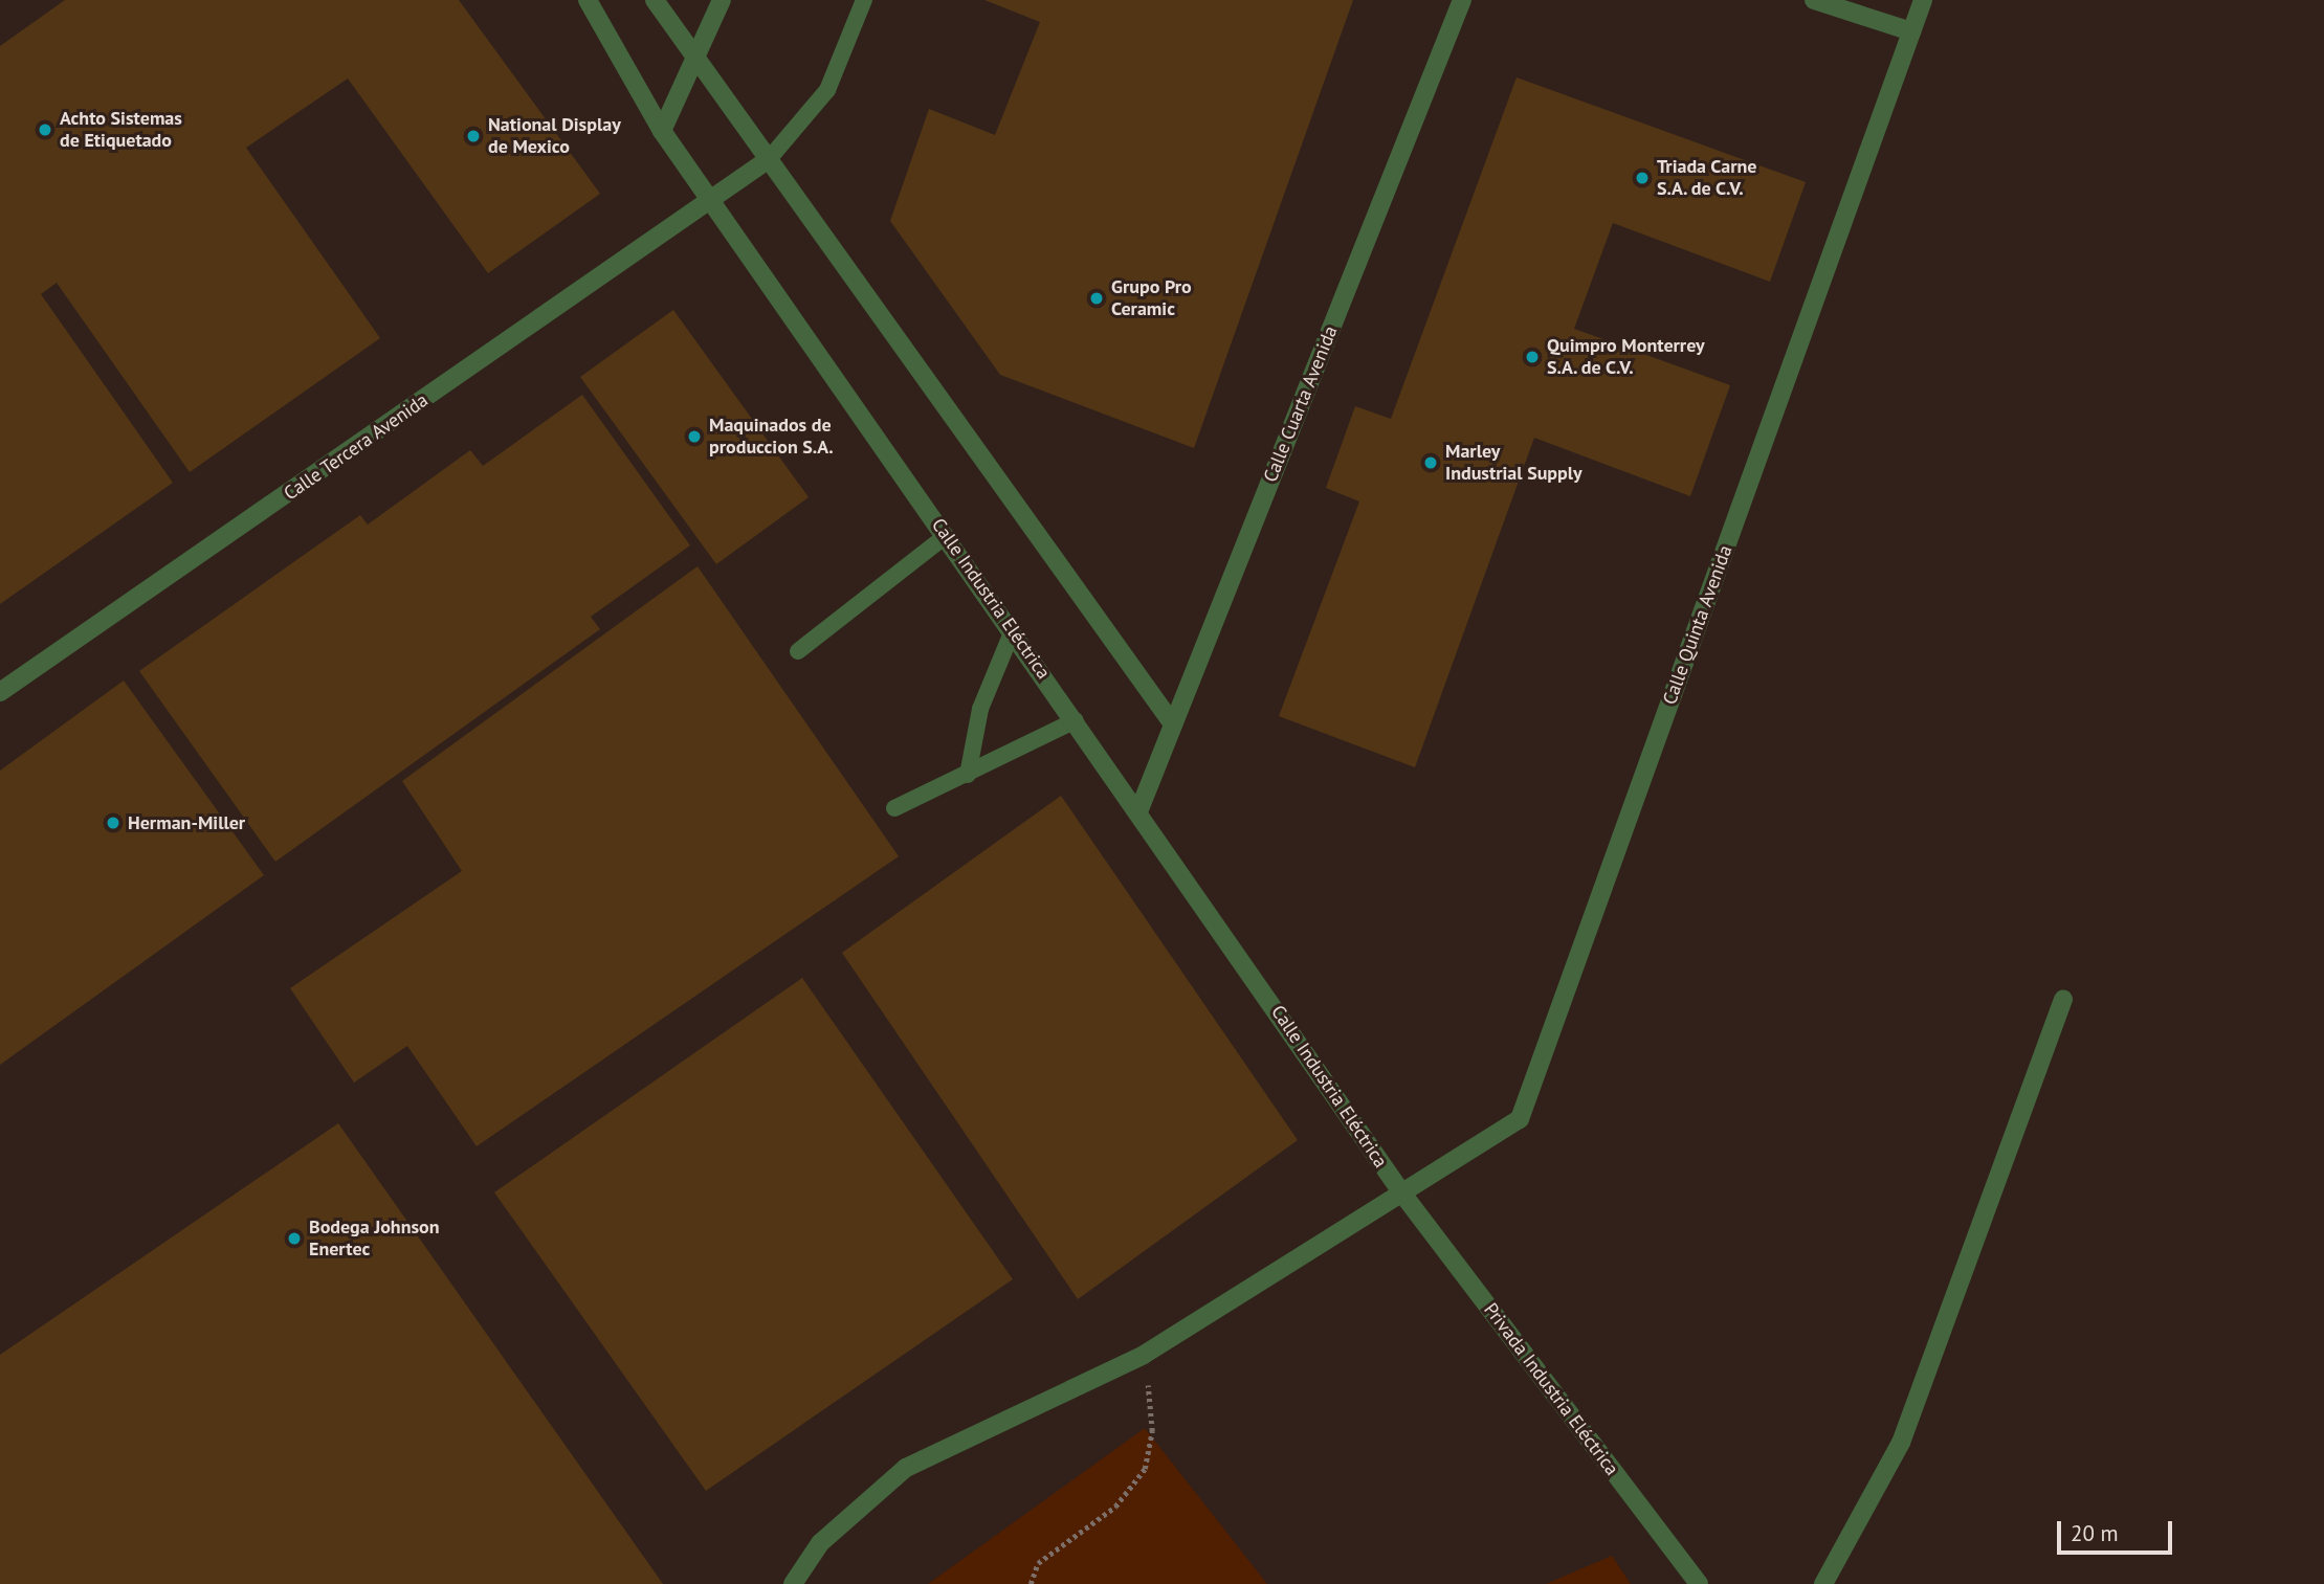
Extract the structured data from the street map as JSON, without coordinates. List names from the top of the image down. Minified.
{"streets":{"street":["Calle Cuarta Avenida","Calle Tercera Avenida","Calle Industria Eléctrica","Calle Quinta Avenida","Privada Industria Eléctrica"]},"crossings":[["Calle Cuarta Avenida","Calle Industria Eléctrica"],["Calle Tercera Avenida","Calle Industria Eléctrica"],["Calle Industria Eléctrica","Calle Quinta Avenida"],["Calle Industria Eléctrica","Privada Industria Eléctrica"],["Calle Quinta Avenida","Privada Industria Eléctrica"]],"places":["Achto Sistemas de Etiquetado","National Display de Mexico","Triada Carne S.A. de C.V.","Grupo Pro Ceramic","Quimpro Monterrey S.A. de C.V.","Maquinados de produccion S.A.","Marley Industrial Supply","Herman-Miller","Bodega Johnson Enertec"],"scale_bar":"20 m"}
